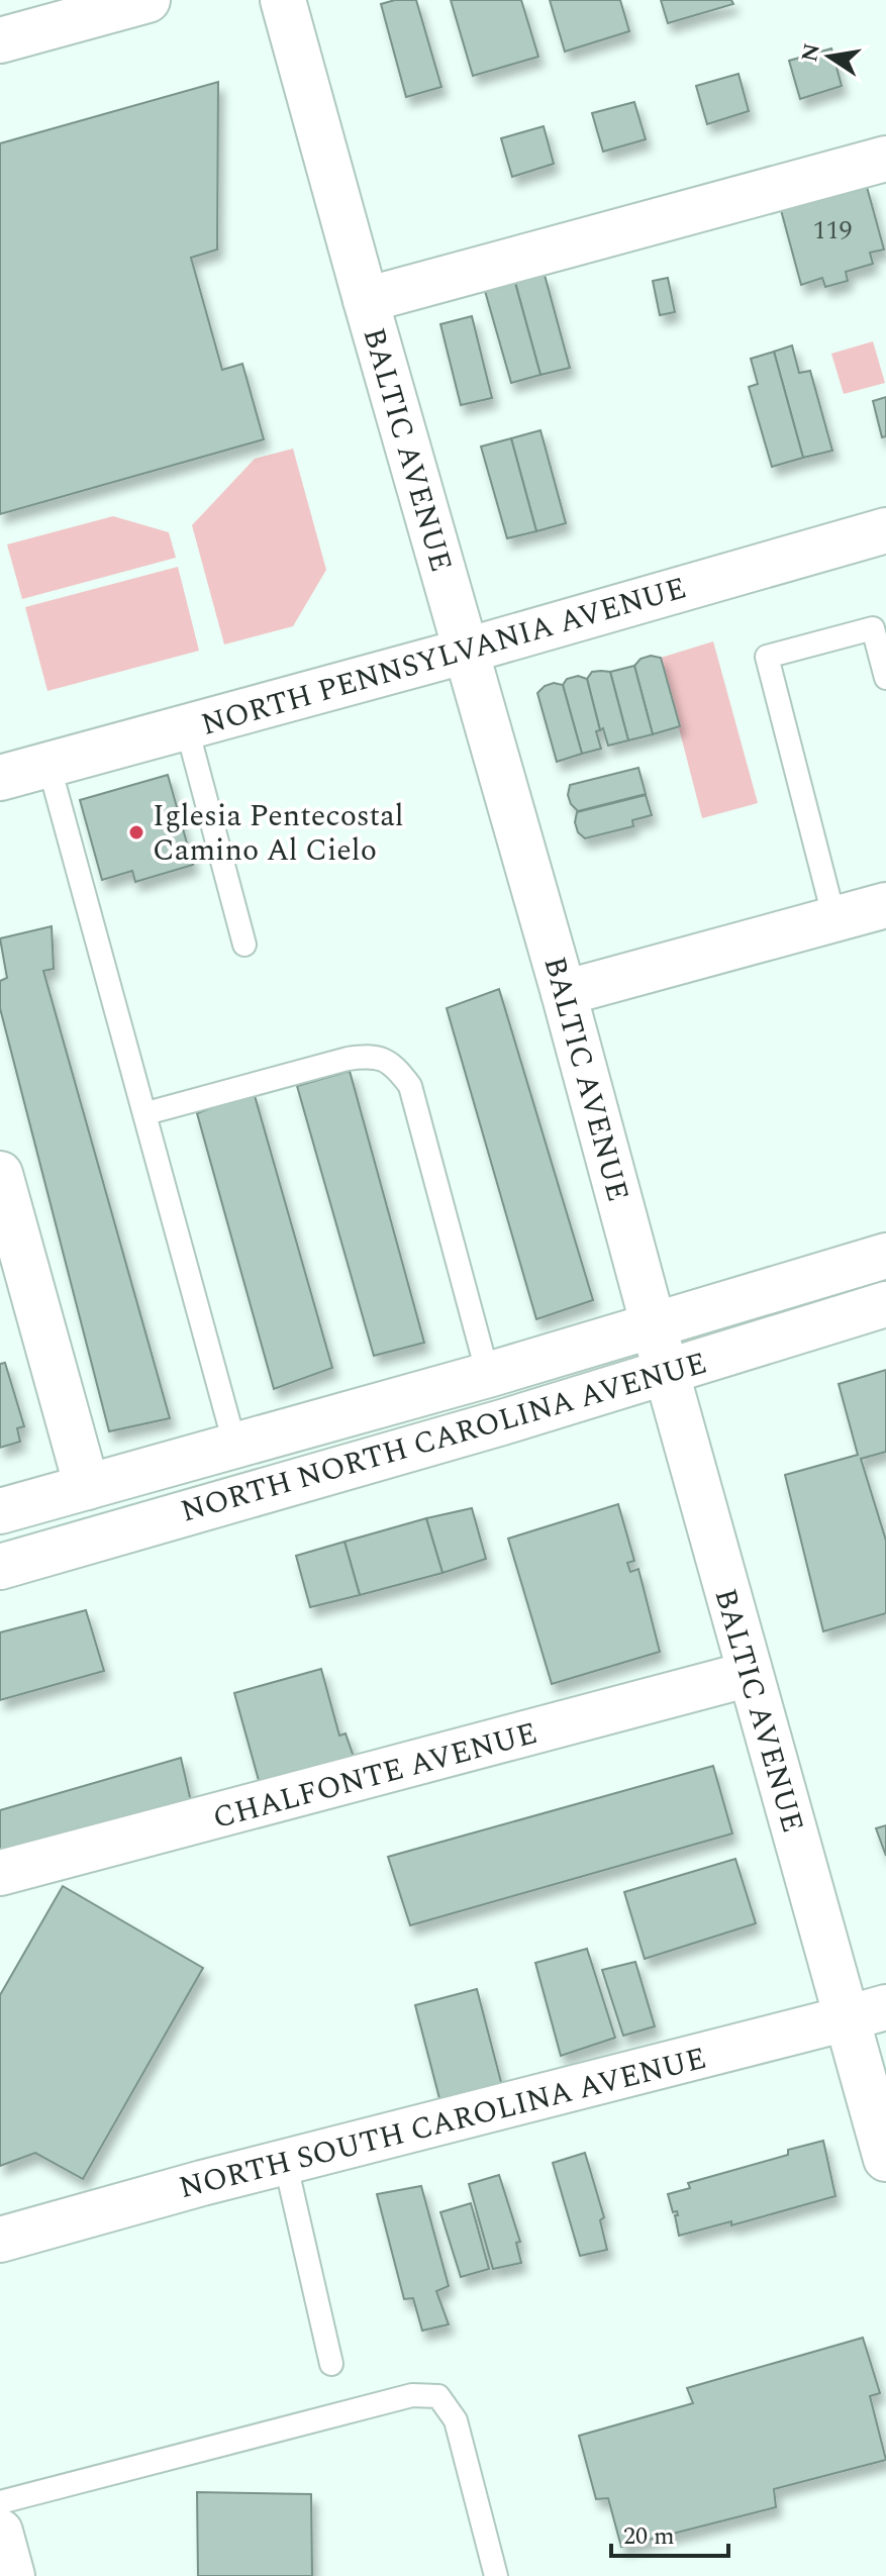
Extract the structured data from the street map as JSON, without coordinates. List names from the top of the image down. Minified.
{"streets":{"street":["BALTIC AVENUE","NORTH PENNSYLVANIA AVENUE","NORTH NORTH CAROLINA AVENUE","CHALFONTE AVENUE","NORTH SOUTH CAROLINA AVENUE"]},"crossings":[["BALTIC AVENUE","NORTH PENNSYLVANIA AVENUE"],["BALTIC AVENUE","NORTH NORTH CAROLINA AVENUE"],["BALTIC AVENUE","CHALFONTE AVENUE"],["BALTIC AVENUE","NORTH SOUTH CAROLINA AVENUE"]],"places":["Iglesia Pentecostal Camino Al Cielo"],"house_numbers":["119"],"scale_bar":"20 m","north":"left"}
